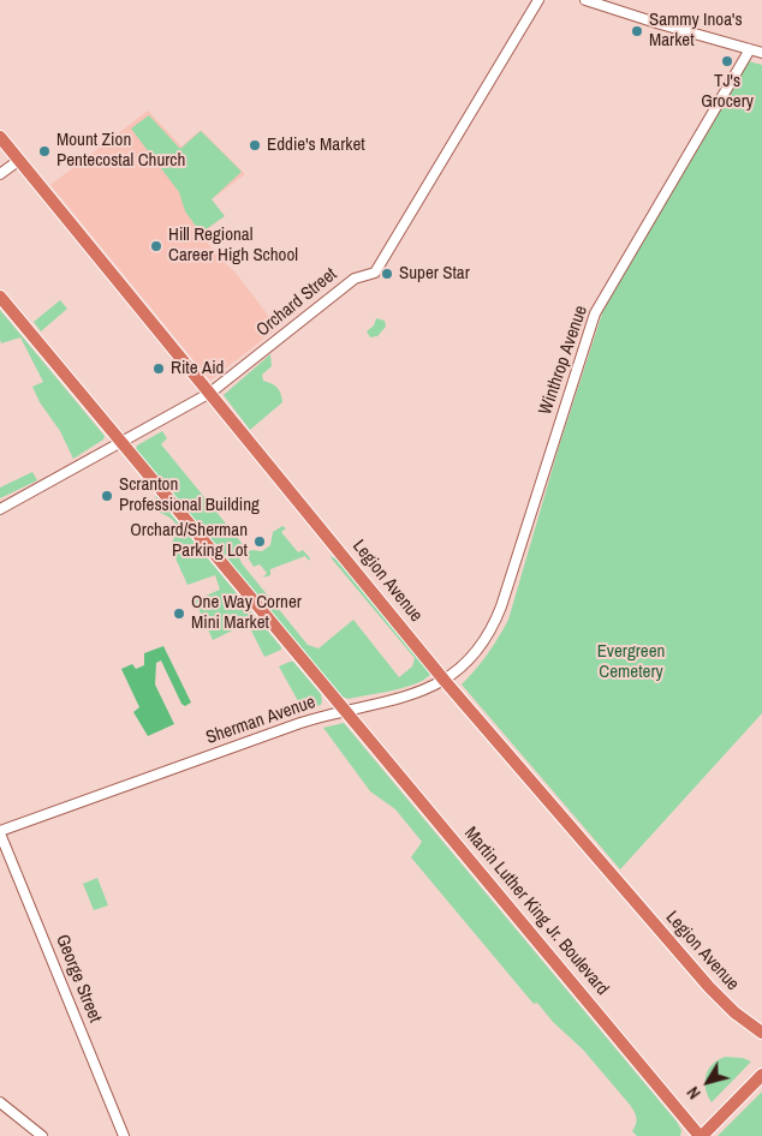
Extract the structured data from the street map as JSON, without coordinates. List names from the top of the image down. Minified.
{"streets":{"highway":["Legion Avenue","Martin Luther King Jr. Boulevard"],"main road":["Orchard Street","Winthrop Avenue","Sherman Avenue","George Street"]},"crossings":[["Orchard Street","Legion Avenue"],["Orchard Street","Martin Luther King Jr. Boulevard"],["Winthrop Avenue","Sherman Avenue"],["Legion Avenue","Sherman Avenue"],["Sherman Avenue","Martin Luther King Jr. Boulevard"],["Sherman Avenue","George Street"]],"parks":["Evergreen Cemetery"],"places":["Sammy Inoa's Market","TJ's Grocery","Eddie's Market","Mount Zion Pentecostal Church","Hill Regional Career High School","Super Star","Rite Aid","Scranton Professional Building","Orchard/Sherman Parking Lot","One Way Corner Mini Market"],"north":"bottom left"}
